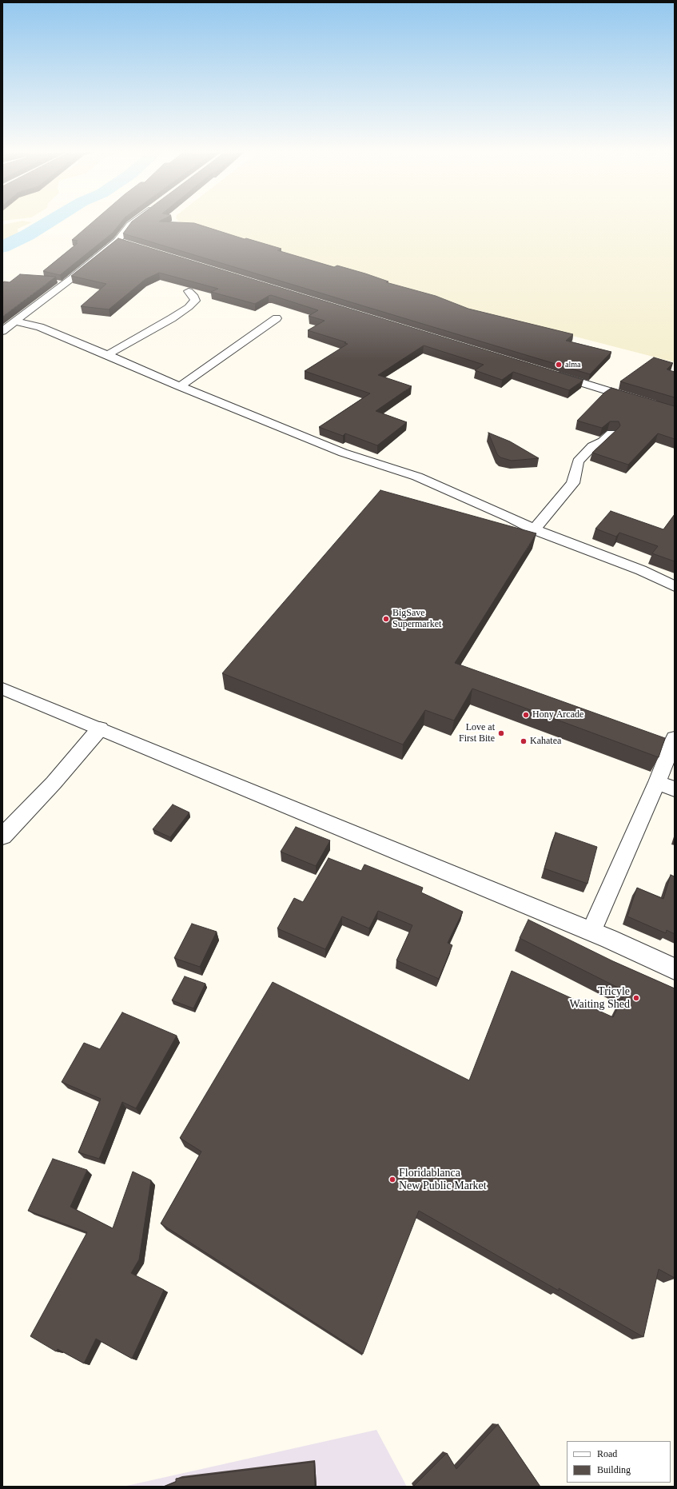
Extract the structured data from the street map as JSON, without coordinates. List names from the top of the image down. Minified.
{"places":["alma","BigSave Supermarket","Hony Arcade","Love at First Bite","Kahatea","Tricyle Waiting Shed","Floridablanca New Public Market"],"legend":["Road","Building"]}
